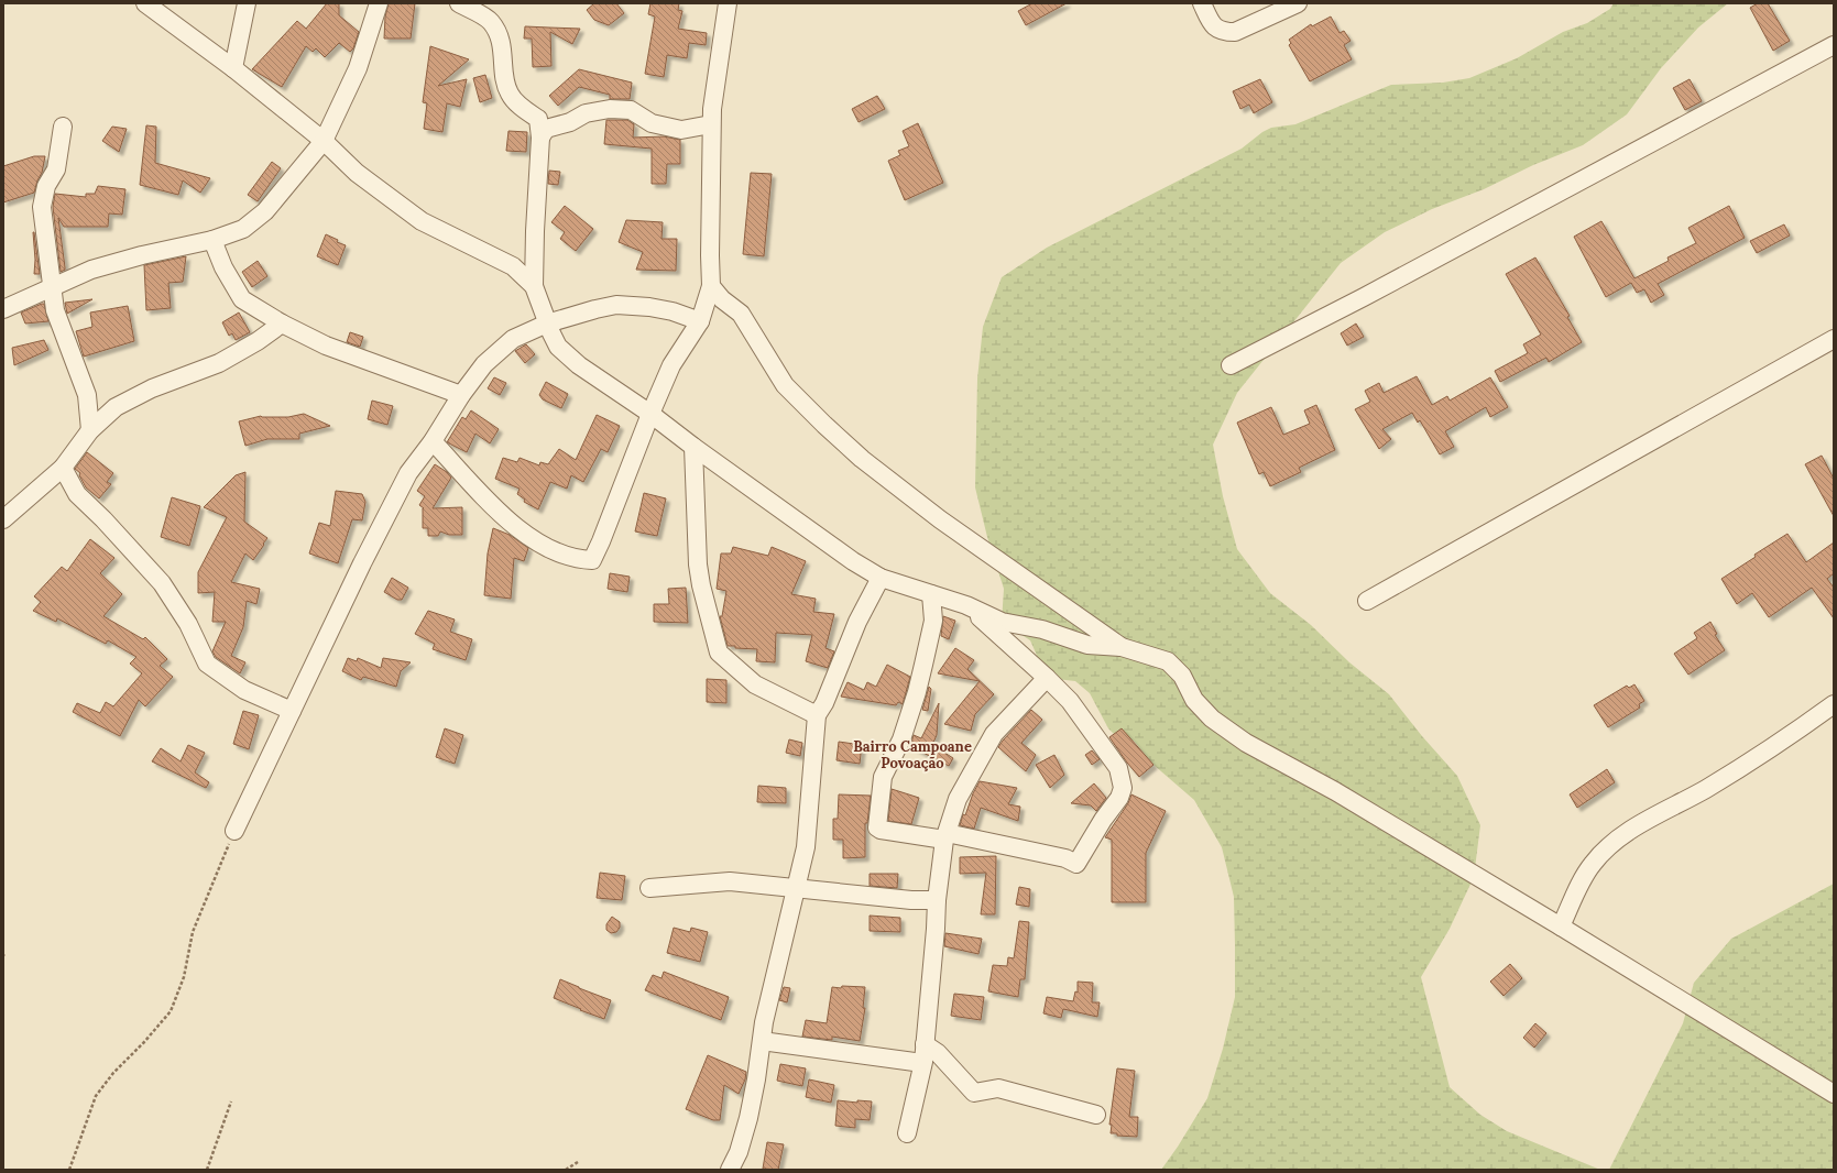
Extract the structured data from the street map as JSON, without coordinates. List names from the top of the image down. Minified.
{"districts":["Bairro Campoane Povoação"]}
